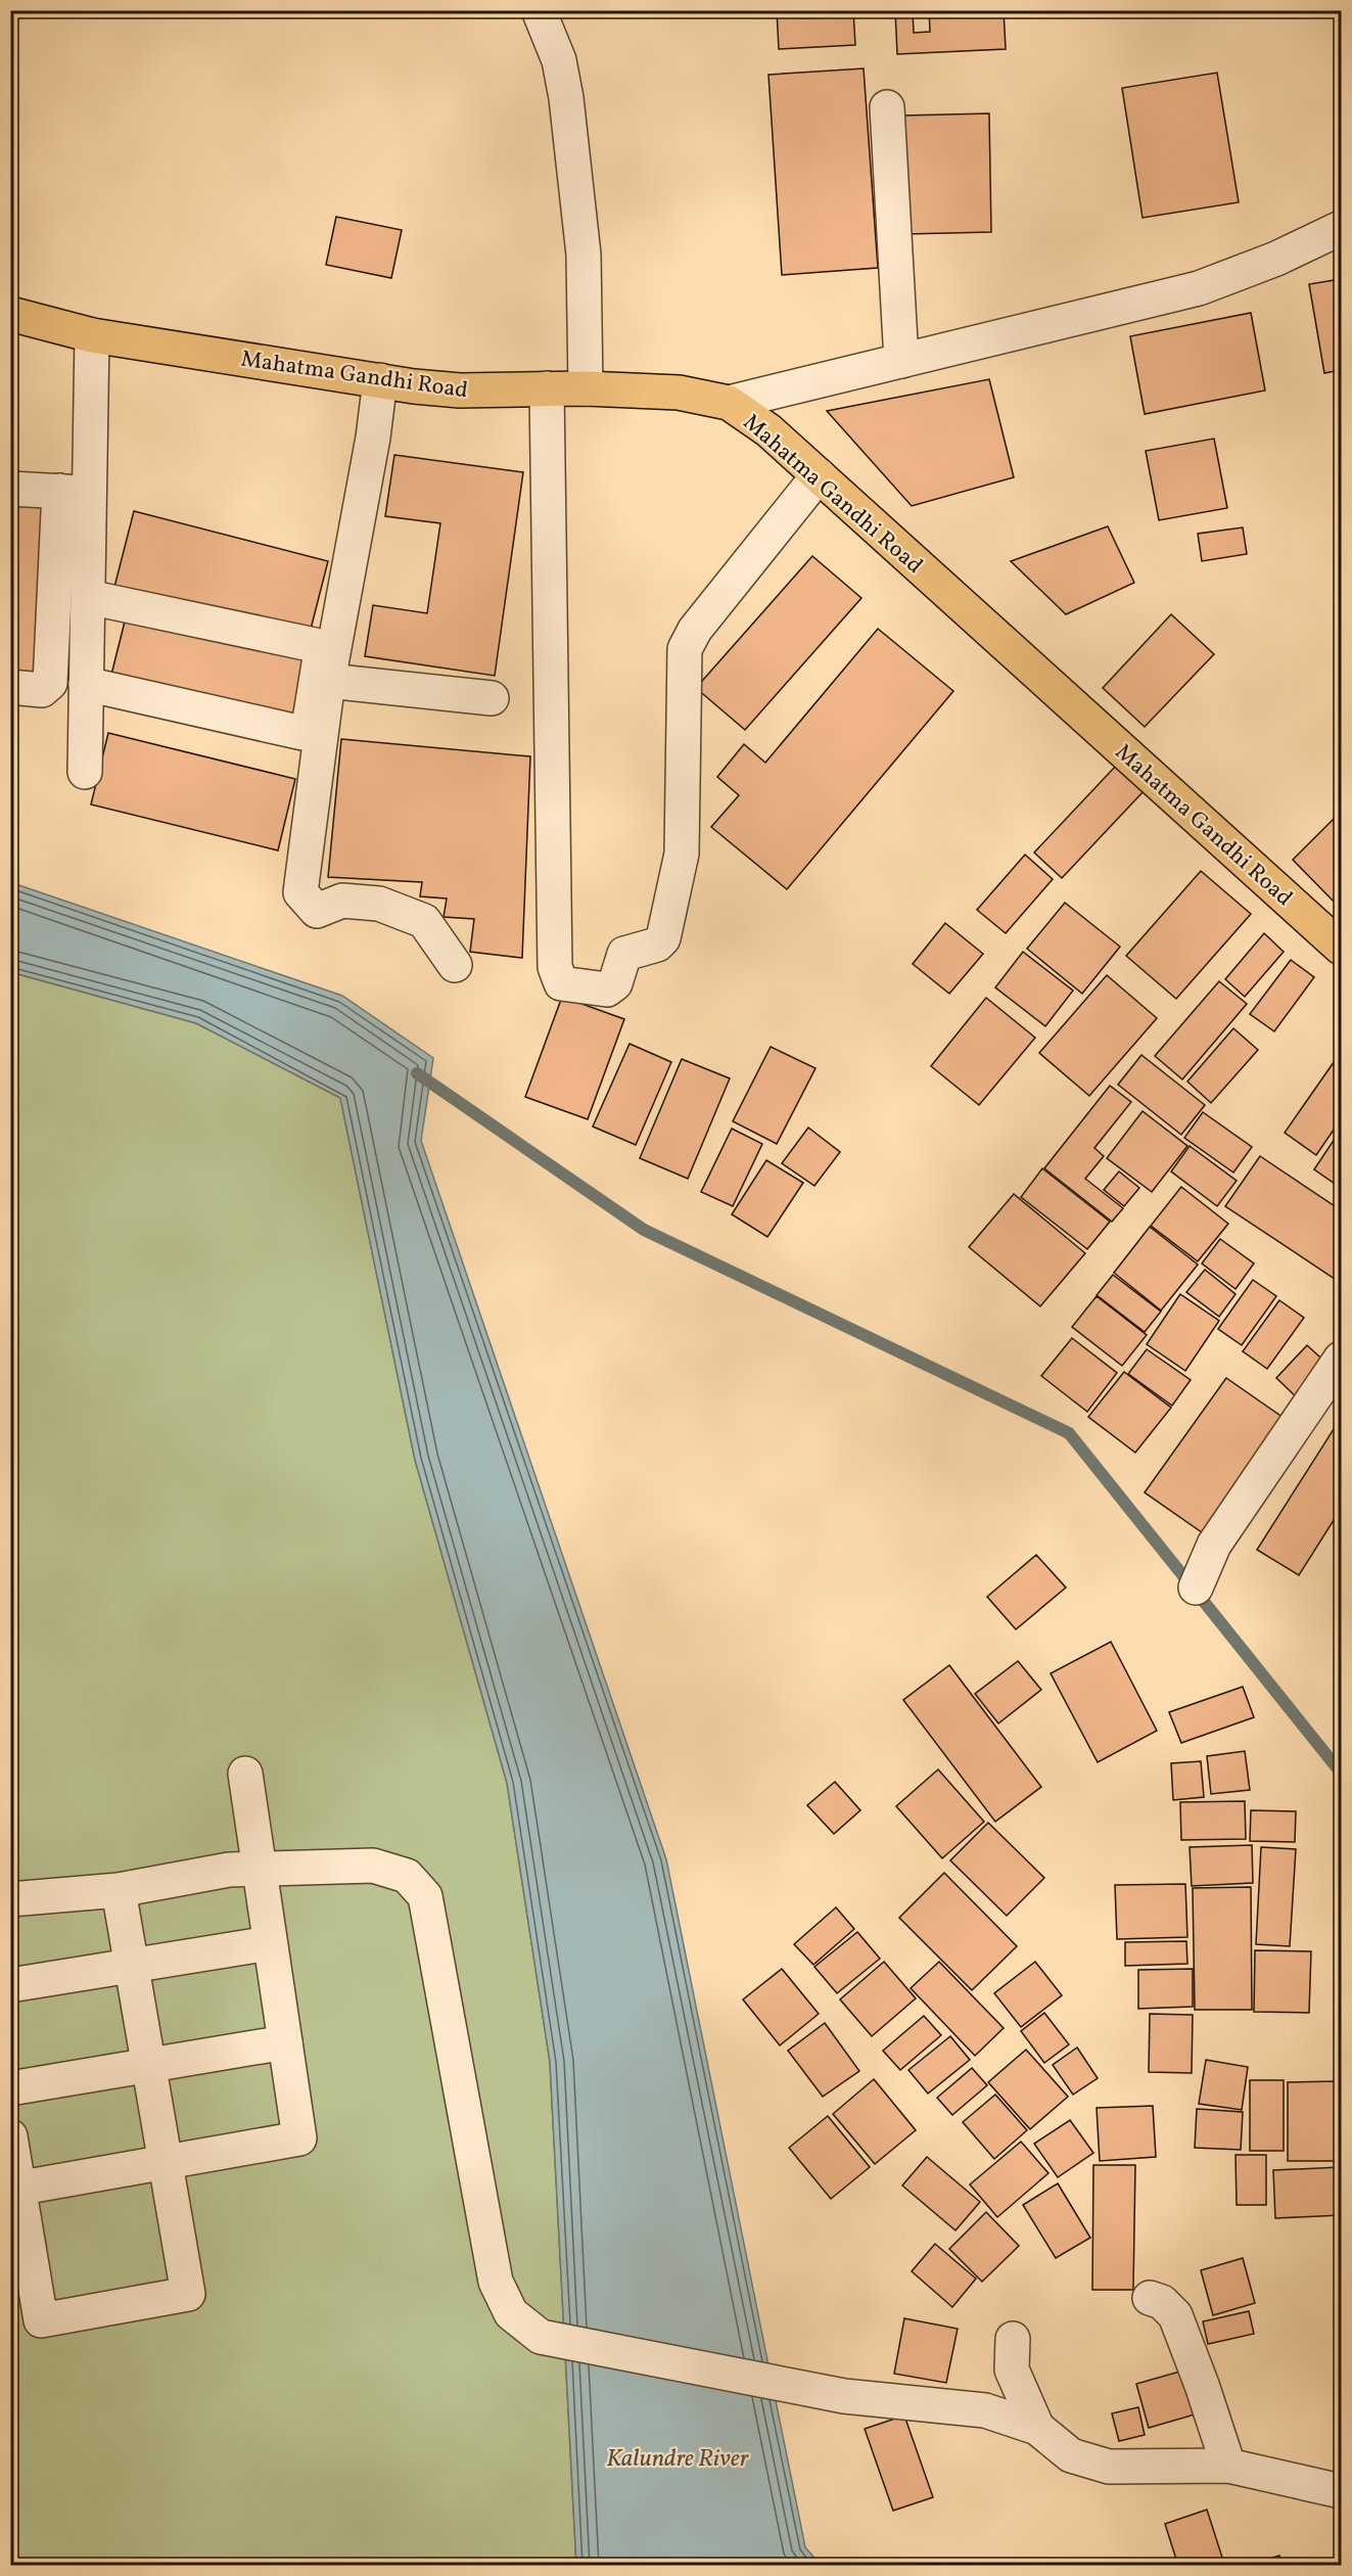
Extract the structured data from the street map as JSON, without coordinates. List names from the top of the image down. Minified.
{"streets":{"main road":["Mahatma Gandhi Road"]},"water":["Kalundre River"]}
